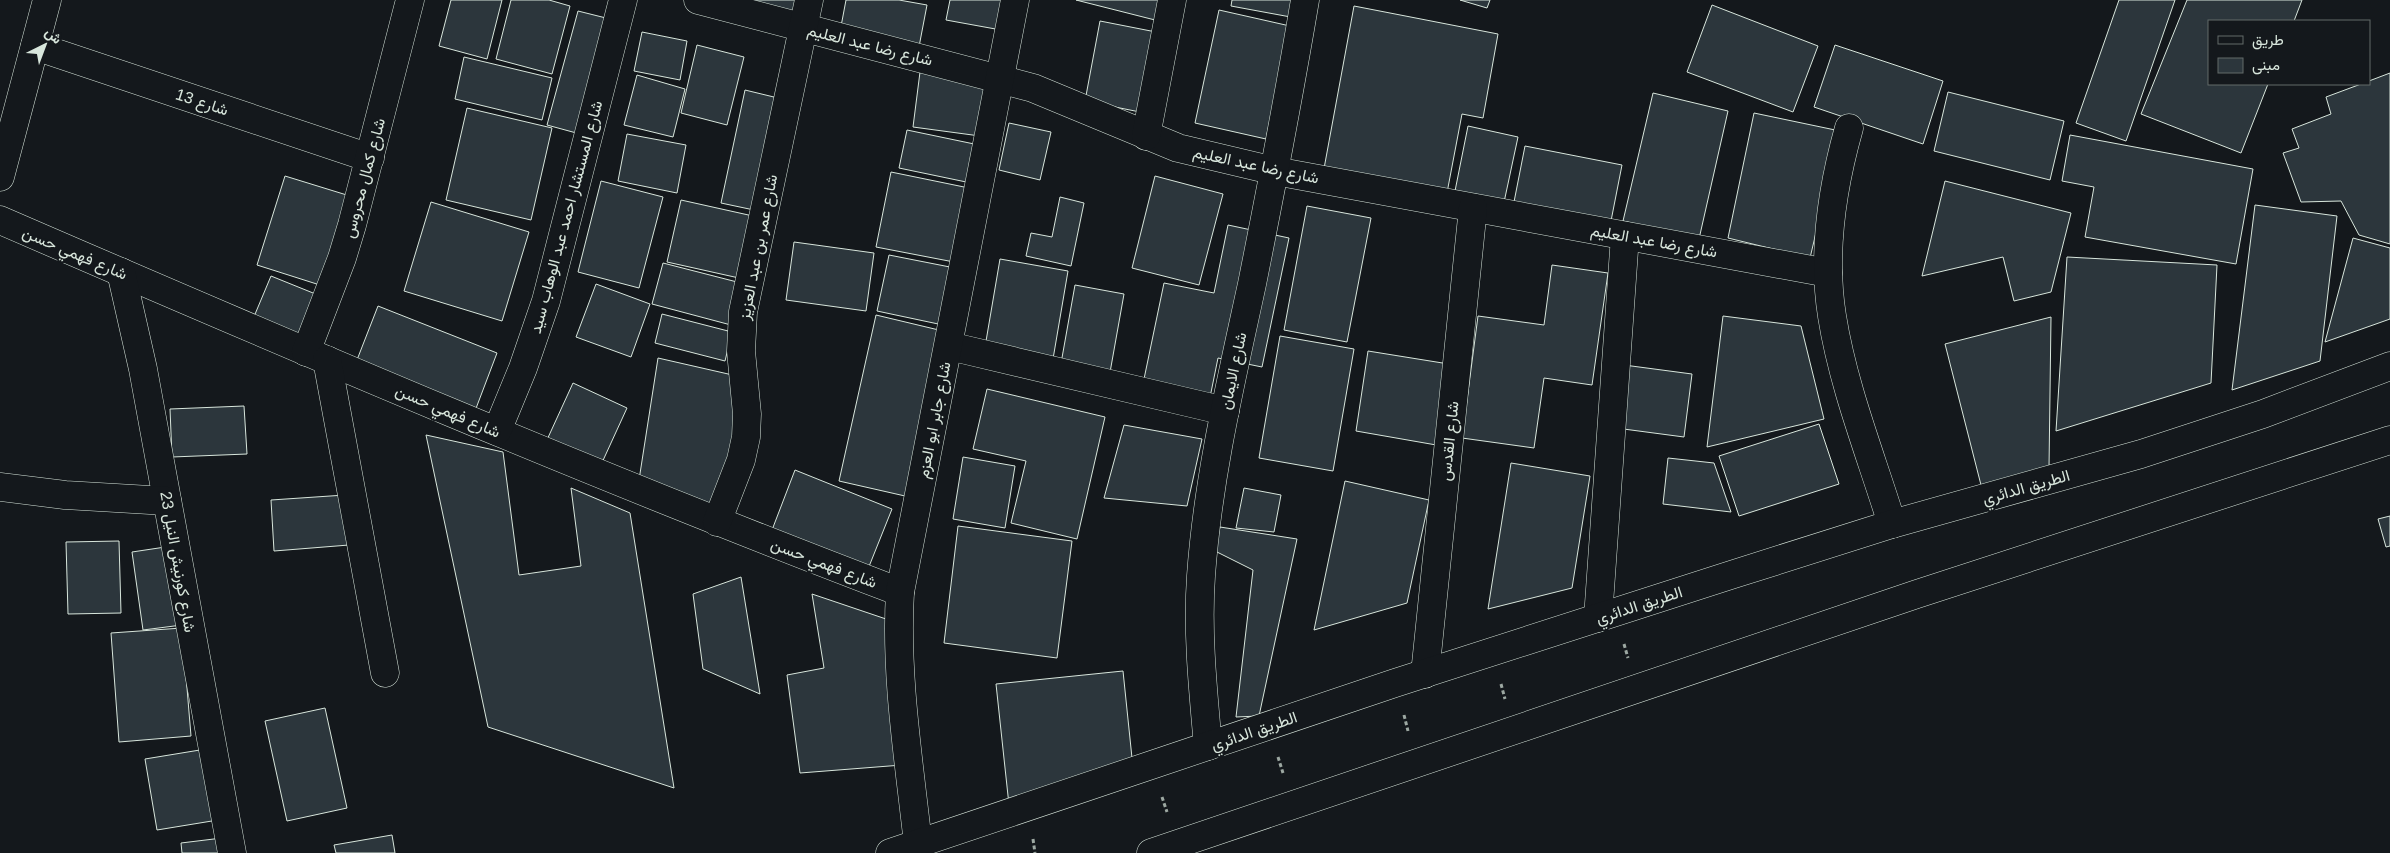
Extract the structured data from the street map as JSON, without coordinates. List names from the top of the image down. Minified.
{"streets":{"main road":["شارع رضا عبد العليم","شارع 13","شارع كمال محروس","شارع المستشار احمد عبد الوهاب سيد","شارع عمر بن عبد العزيز","شارع فهمي حسن","شارع الايمان","شارع جابر ابو العزم","شارع القدس","الطريق الدائري","شارع كورنيش النيل 23"]},"crossings":[["شارع رضا عبد العليم","شارع عمر بن عبد العزيز"],["شارع رضا عبد العليم","شارع الايمان"],["شارع رضا عبد العليم","شارع جابر ابو العزم"],["شارع رضا عبد العليم","شارع القدس"],["شارع 13","شارع كمال محروس"],["شارع كمال محروس","شارع فهمي حسن"],["شارع المستشار احمد عبد الوهاب سيد","شارع فهمي حسن"],["شارع عمر بن عبد العزيز","شارع فهمي حسن"],["شارع فهمي حسن","شارع جابر ابو العزم"],["شارع فهمي حسن","شارع كورنيش النيل 23"],["شارع الايمان","الطريق الدائري"],["شارع جابر ابو العزم","الطريق الدائري"],["شارع القدس","الطريق الدائري"]],"legend":["طريق","مبنى"],"north":"top right"}
